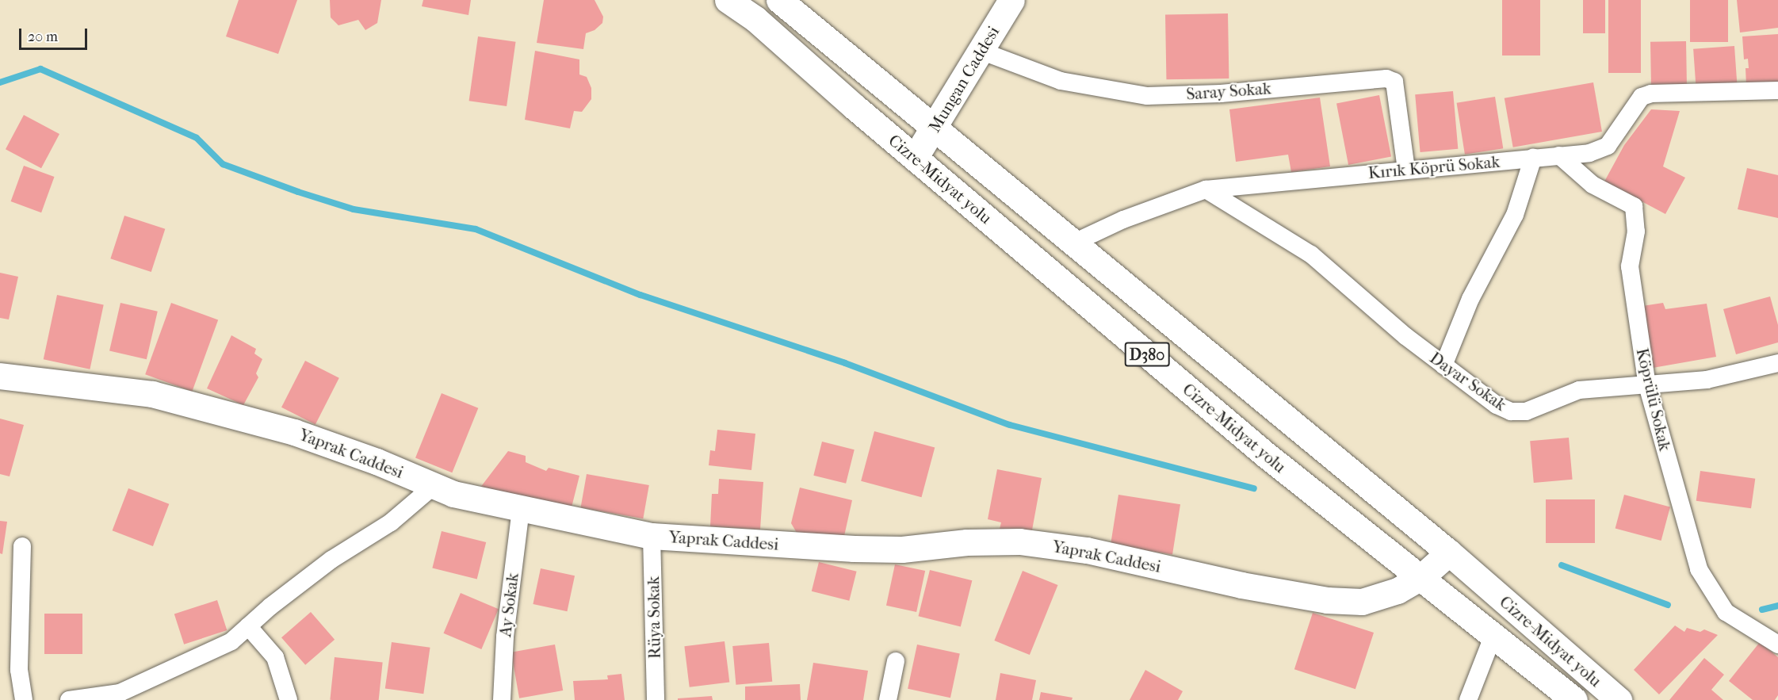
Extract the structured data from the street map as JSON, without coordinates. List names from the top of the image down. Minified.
{"streets":{"main road":["Mungan Caddesi","Cizre-Midyat yolu","D380","Yaprak Caddesi"],"street":["Saray Sokak","Kırık Köprü Sokak","Dayar Sokak","Köprülü Sokak","Ay Sokak","Rüya Sokak"]},"crossings":[["Mungan Caddesi","Saray Sokak"],["Mungan Caddesi","Cizre-Midyat yolu"],["Saray Sokak","Kırık Köprü Sokak"],["Kırık Köprü Sokak","Cizre-Midyat yolu"],["Kırık Köprü Sokak","Dayar Sokak"],["Kırık Köprü Sokak","Köprülü Sokak"],["Cizre-Midyat yolu","Yaprak Caddesi"],["Dayar Sokak","Köprülü Sokak"],["Yaprak Caddesi","Ay Sokak"],["Yaprak Caddesi","Rüya Sokak"]],"scale_bar":"20 m"}
